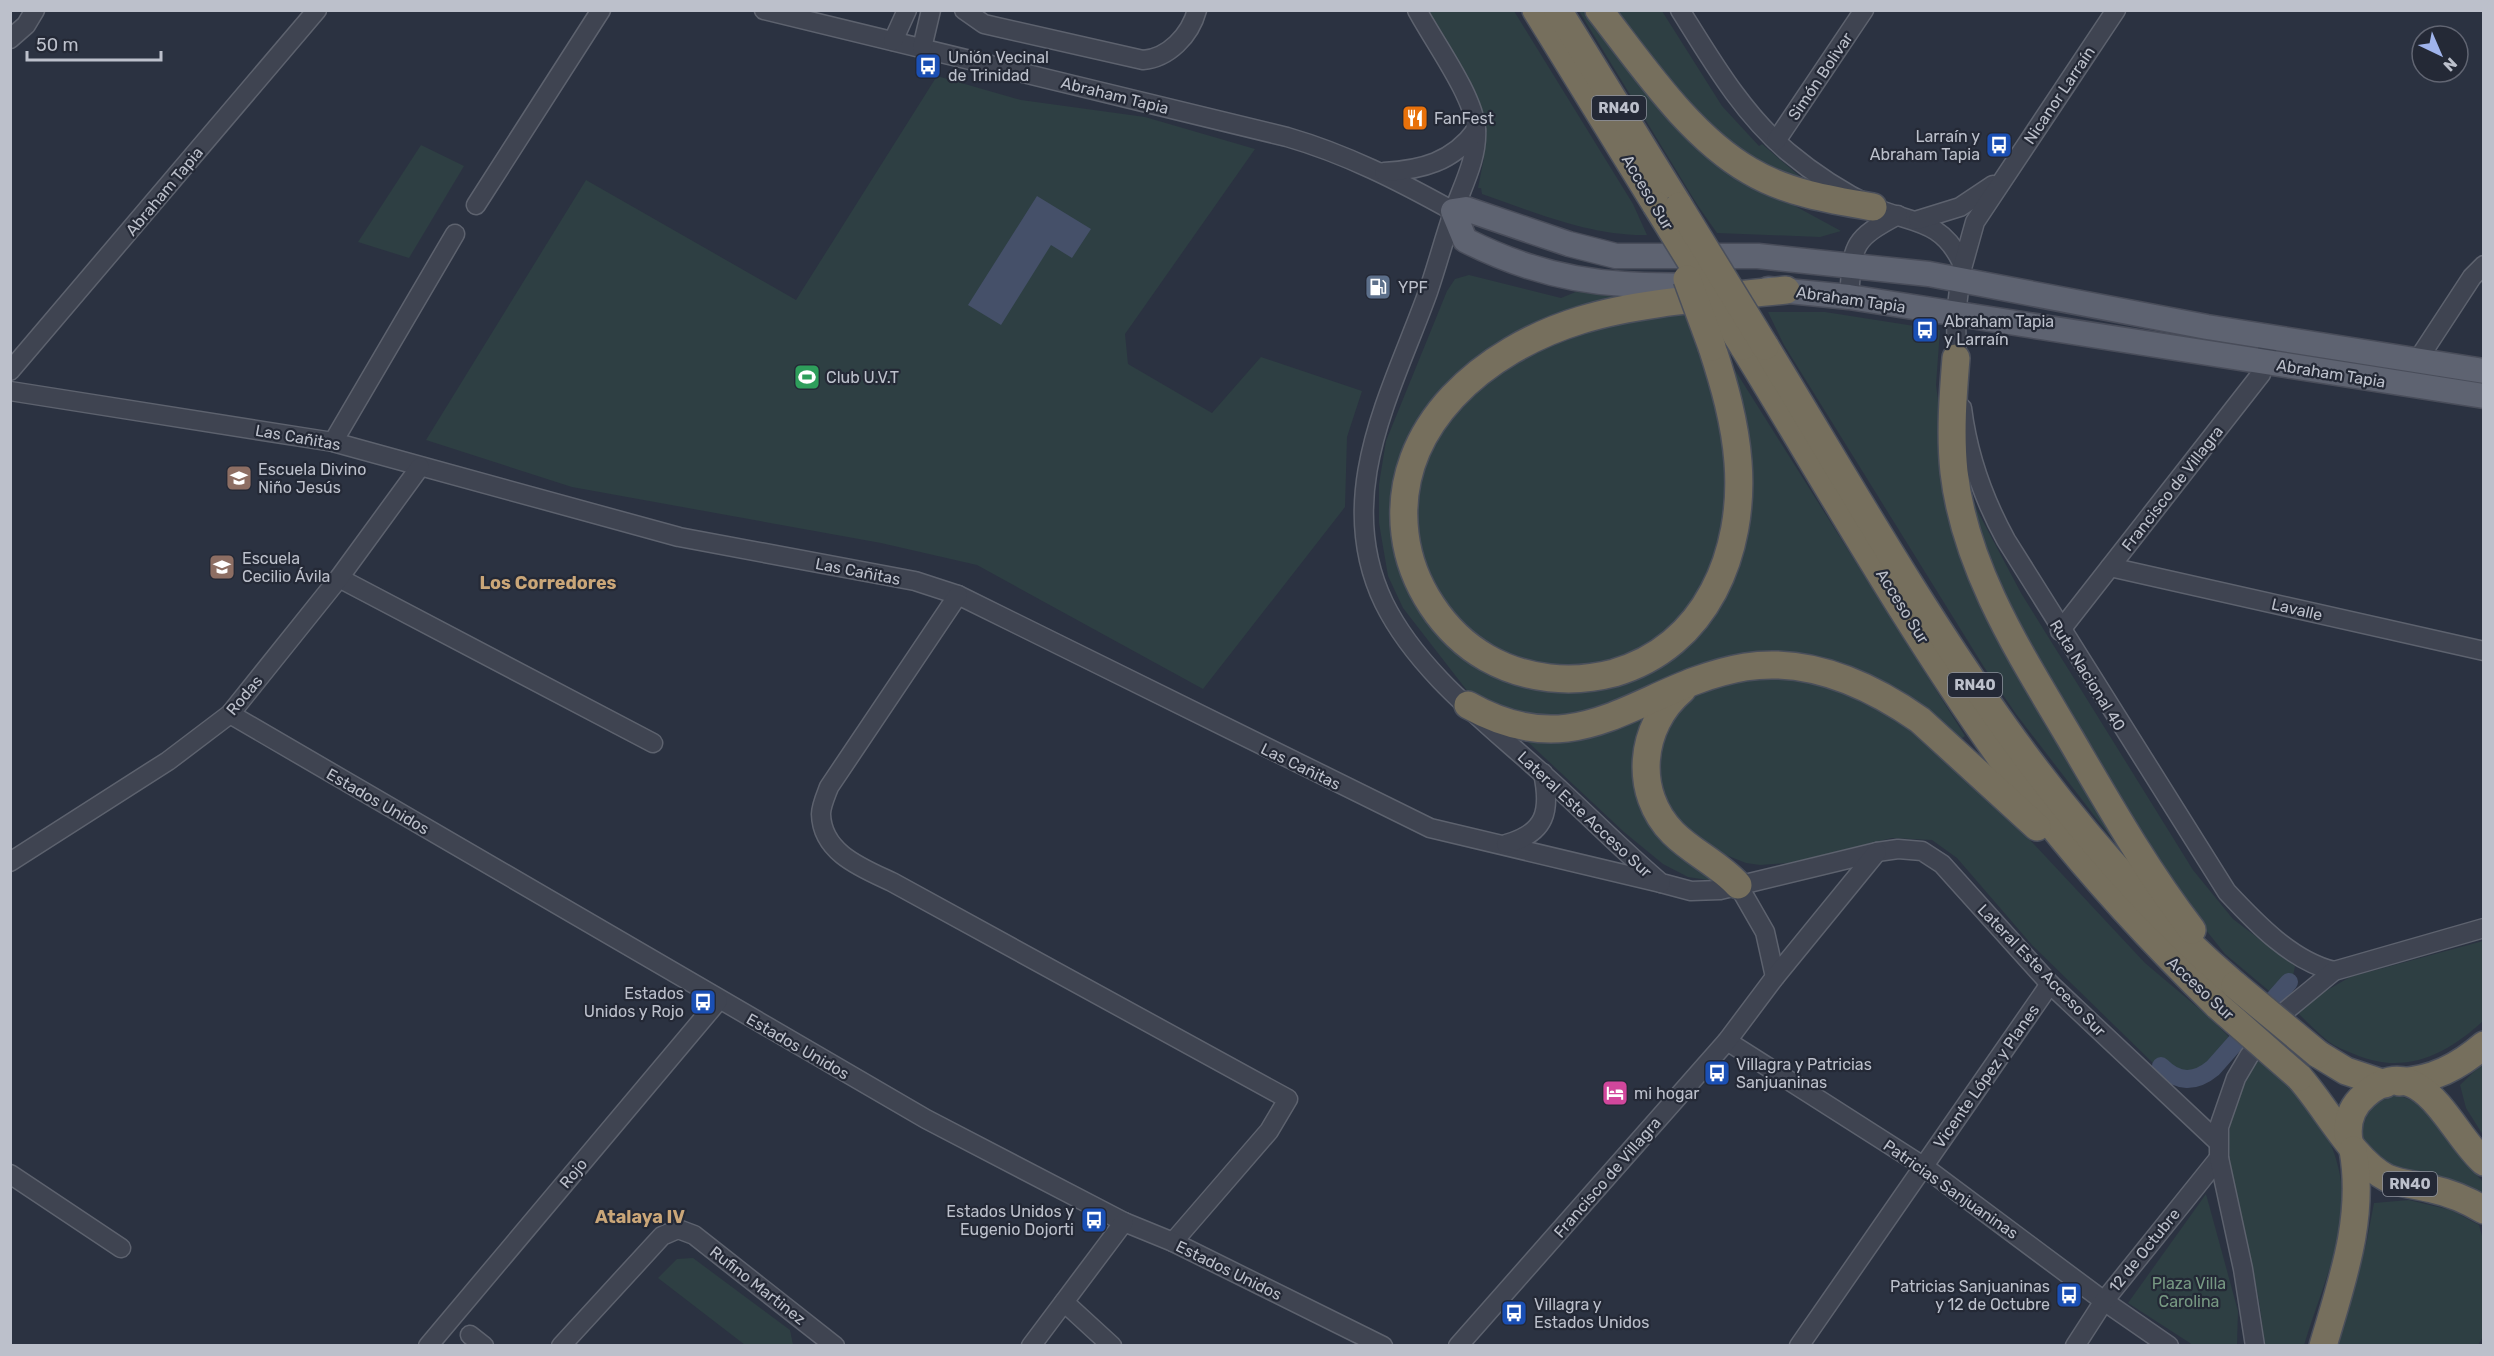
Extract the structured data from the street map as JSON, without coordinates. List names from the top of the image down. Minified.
{"streets":{"highway":["RN40","Acceso Sur"],"main road":["Abraham Tapia"],"street":["Simón Bolivar","Nicanor Larraín","Las Cañitas","Francisco de Villagra","Lavalle","Ruta Nacional 40","Rodas","Estados Unidos","Lateral Este Acceso Sur","Vicente López y Planes","Rojo","Patricias Sanjuaninas","12 de Octubre","Rufino Martinez"]},"crossings":[["Abraham Tapia","Nicanor Larraín"],["Abraham Tapia","Francisco de Villagra"],["Abraham Tapia","Ruta Nacional 40"],["Abraham Tapia","Lateral Este Acceso Sur"],["Nicanor Larraín","Ruta Nacional 40"],["Las Cañitas","Rodas"],["Las Cañitas","Lateral Este Acceso Sur"],["Francisco de Villagra","Lavalle"],["Francisco de Villagra","Ruta Nacional 40"],["Francisco de Villagra","Lateral Este Acceso Sur"],["Francisco de Villagra","Patricias Sanjuaninas"],["Rodas","Estados Unidos"],["Estados Unidos","Rojo"],["Lateral Este Acceso Sur","Vicente López y Planes"],["Lateral Este Acceso Sur","12 de Octubre"],["Vicente López y Planes","Patricias Sanjuaninas"],["Patricias Sanjuaninas","12 de Octubre"]],"districts":["Los Corredores","Atalaya IV"],"parks":["Plaza Villa Carolina"],"places":{"bus stop":["Unión Vecinal de Trinidad","Larraín y Abraham Tapia","Abraham Tapia y Larraín","Estados Unidos y Rojo","Villagra y Patricias Sanjuaninas","Estados Unidos y Eugenio Dojorti","Patricias Sanjuaninas y 12 de Octubre","Villagra y Estados Unidos"],"restaurant":["FanFest"],"fuel station":["YPF"],"sports":["Club U.V.T"],"school or university":["Escuela Divino Niño Jesús","Escuela Cecilio Ávila"],"hotel":["mi hogar"]},"scale_bar":"50 m","north":"bottom right"}
